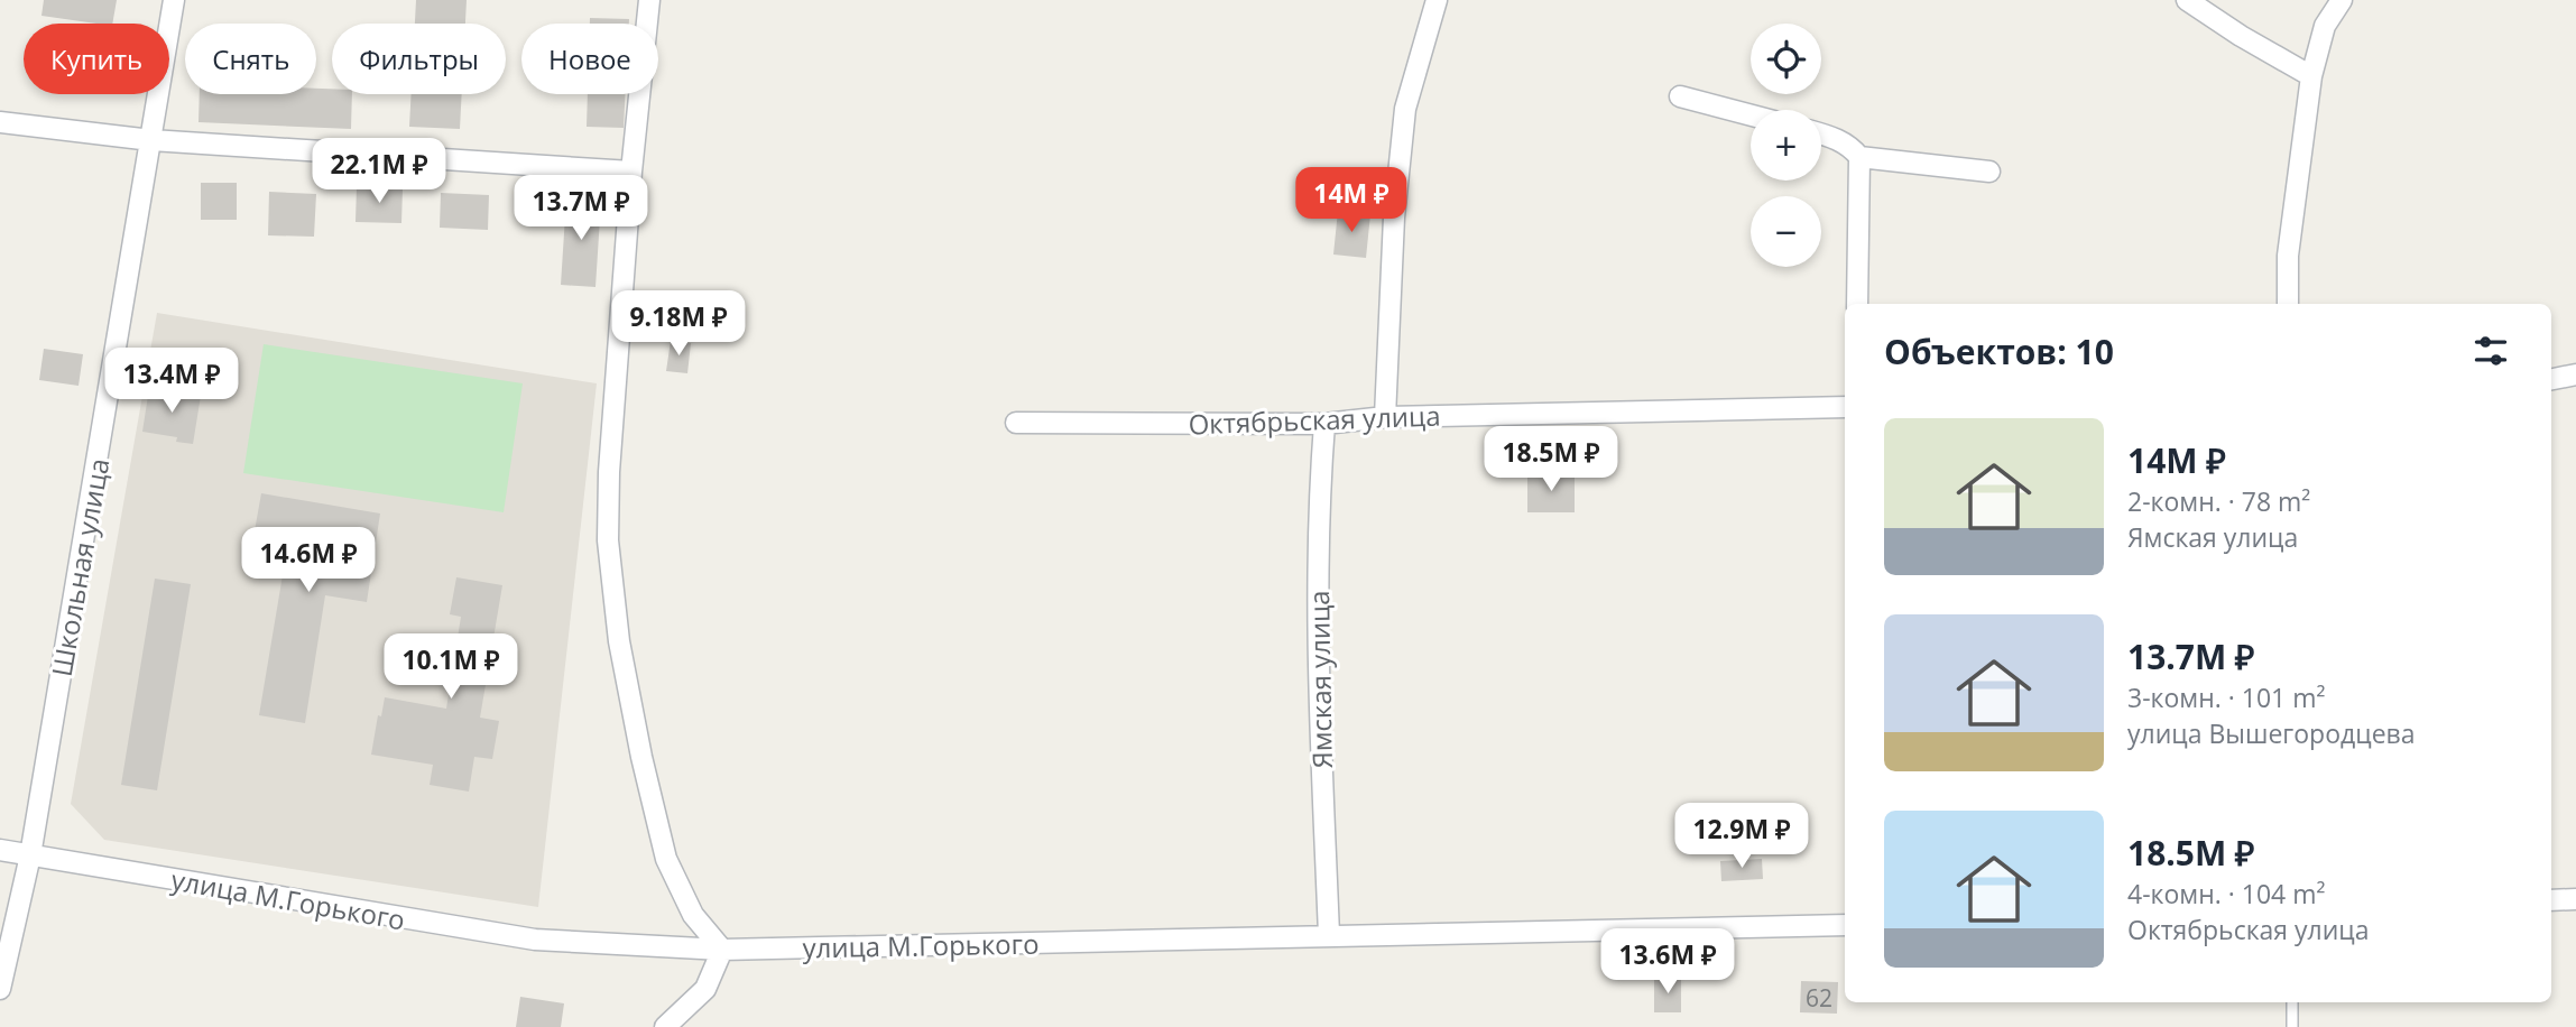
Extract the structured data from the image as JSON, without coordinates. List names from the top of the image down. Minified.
{"streets":{"street":["Октябрьская улица","Школьная улица","Ямская улица","улица М.Горького"]},"crossings":[["Октябрьская улица","Ямская улица"],["Школьная улица","улица М.Горького"],["Ямская улица","улица М.Горького"]],"house_numbers":["62"],"page":{"map_buttons":["+","−"],"chip":["Купить","Снять","Фильтры","Новое"],"price":["22.1M ₽","14M ₽","13.7M ₽","9.18M ₽","13.4M ₽","18.5M ₽","14.6M ₽","10.1M ₽","12.9M ₽","13.6M ₽"],"heading":"Объектов: 10","list":[{"name":"14M ₽","note":"2-комн. · 78 m² · Ямская улица"},{"name":"13.7M ₽","note":"3-комн. · 101 m² · улица Вышегородцева"},{"name":"18.5M ₽","note":"4-комн. · 104 m² · Октябрьская улица"}]}}
